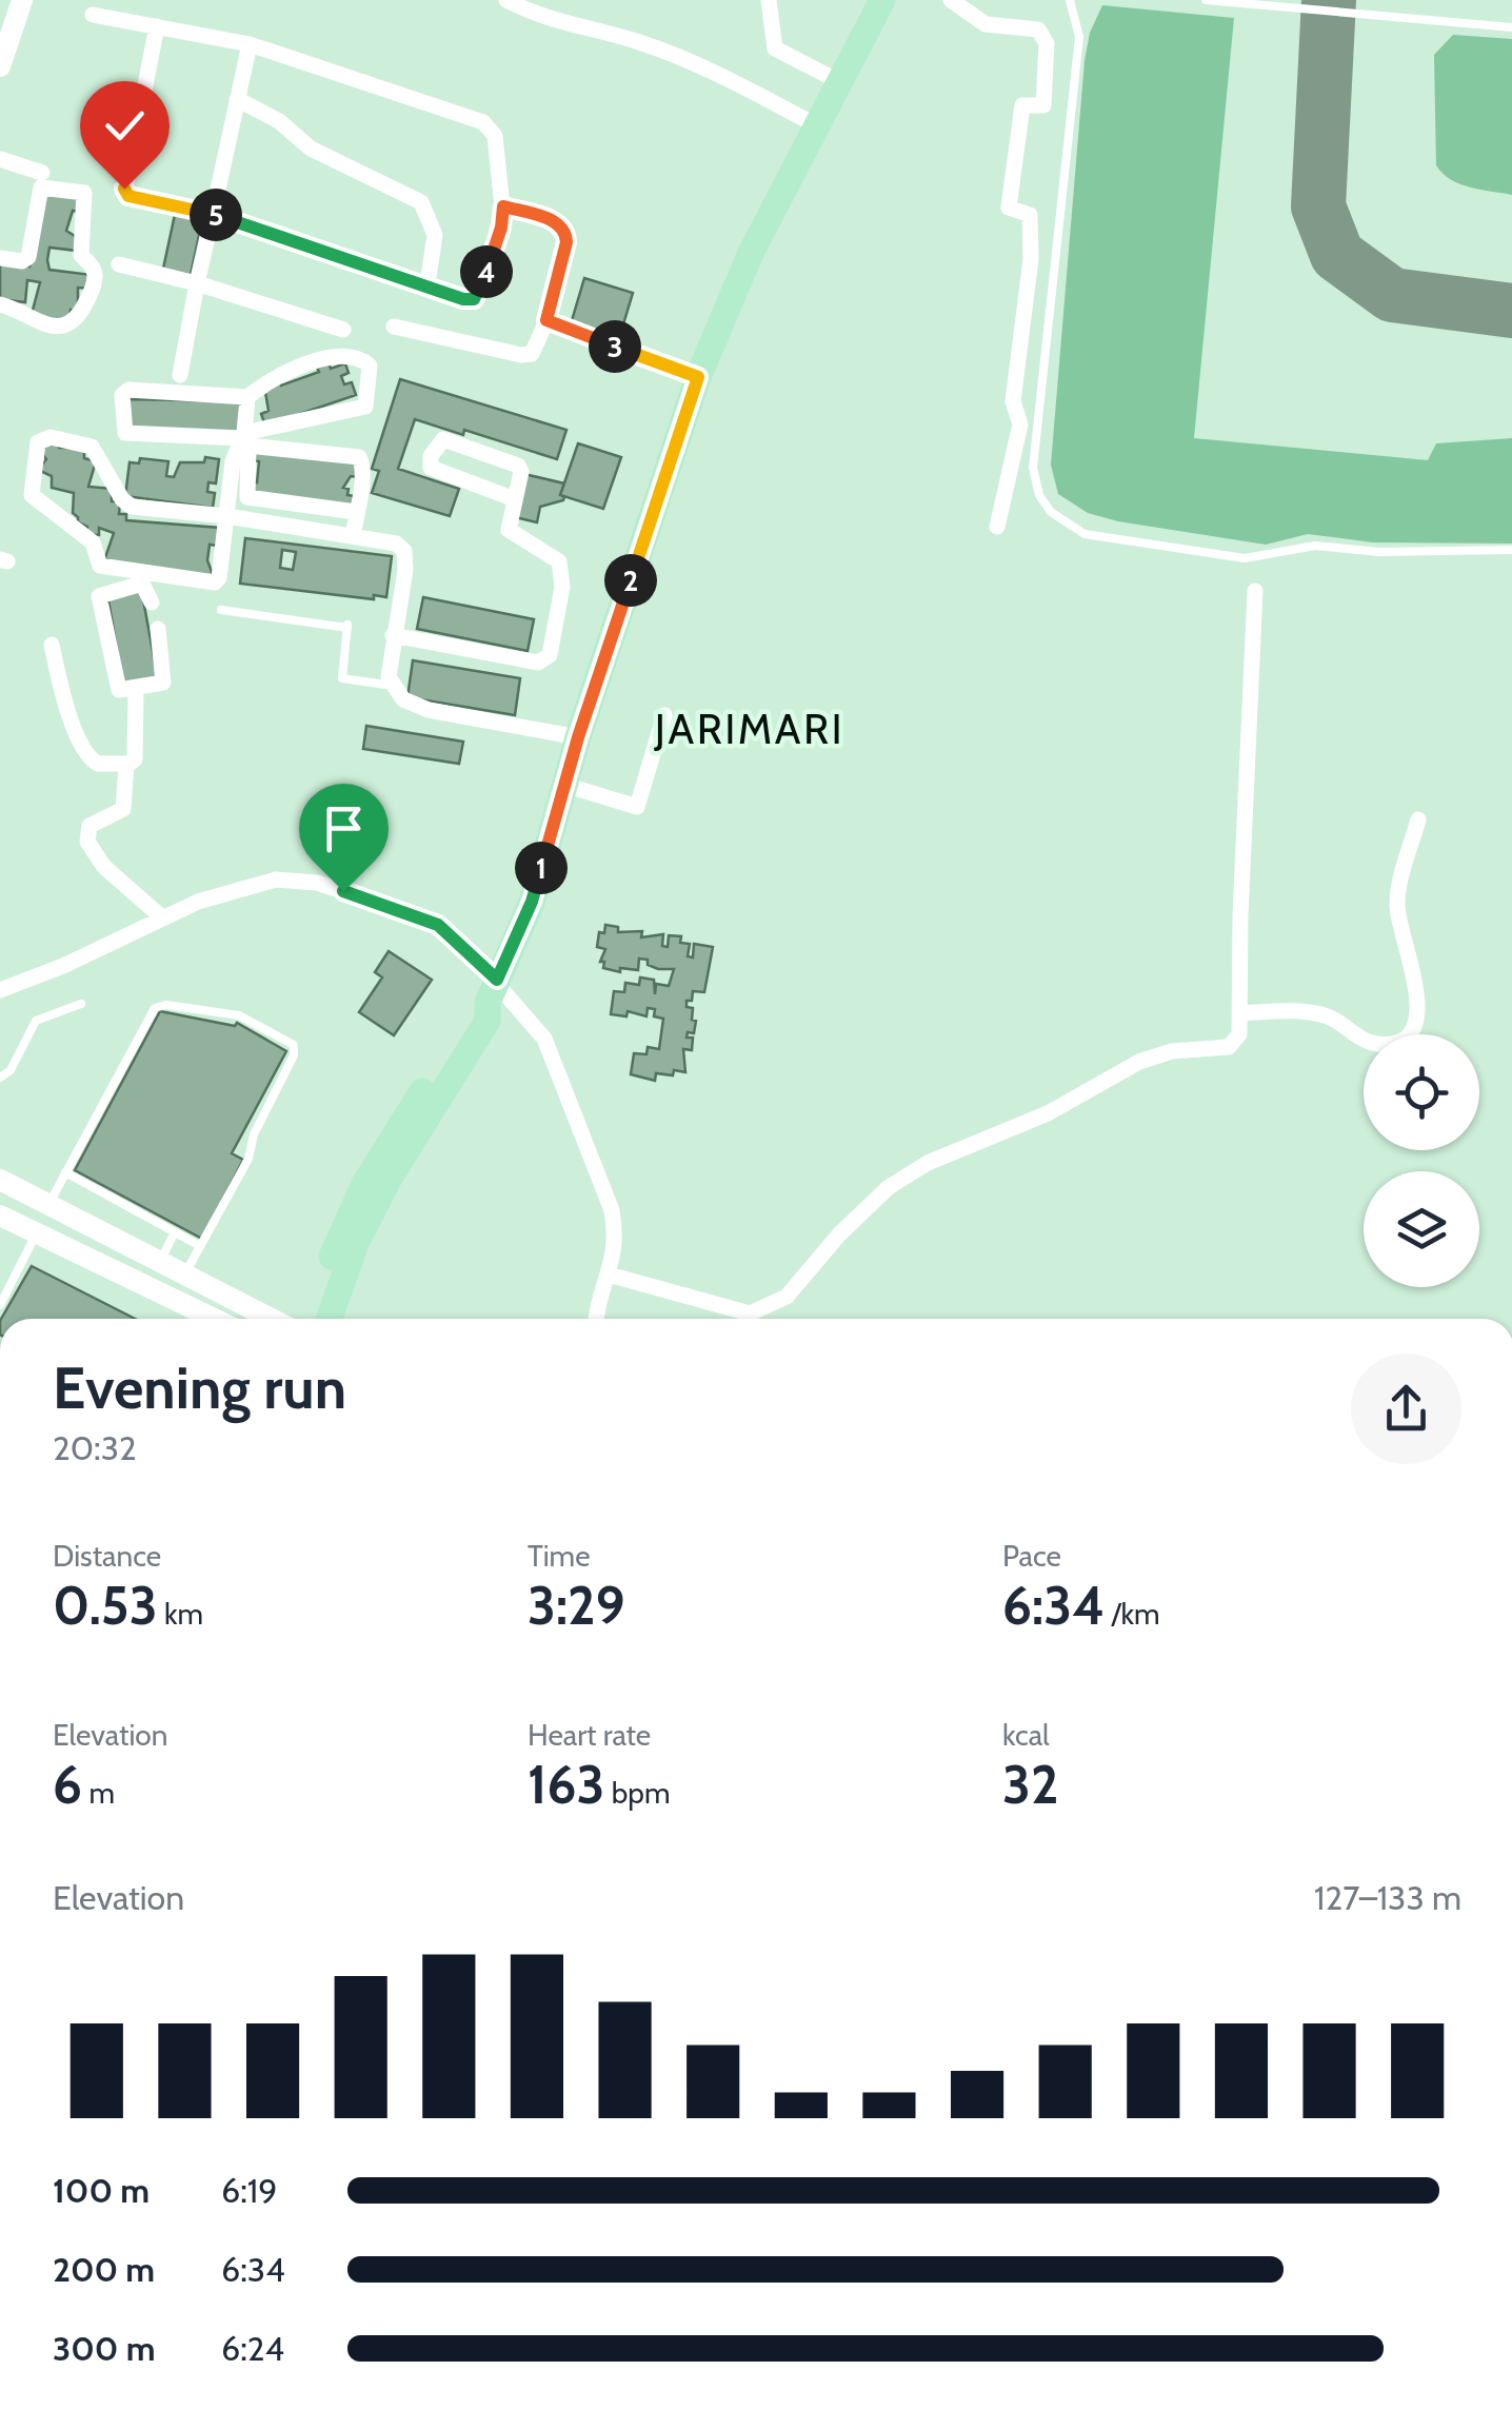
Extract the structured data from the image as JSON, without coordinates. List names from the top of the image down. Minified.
{"districts":["JARIMARI"],"page":{"pins":["5","4","3","2","1"],"heading":["Evening run","20:32"],"stats":[["Distance","0.53 km"],["Time","3:29"],["Pace","6:34 /km"],["Elevation","6 m"],["Heart rate","163 bpm"],["kcal","32"]],"chart":["Elevation","127–133 m"],"list":[{"name":"100 m","note":"6:19"},{"name":"200 m","note":"6:34"},{"name":"300 m","note":"6:24"}]}}
